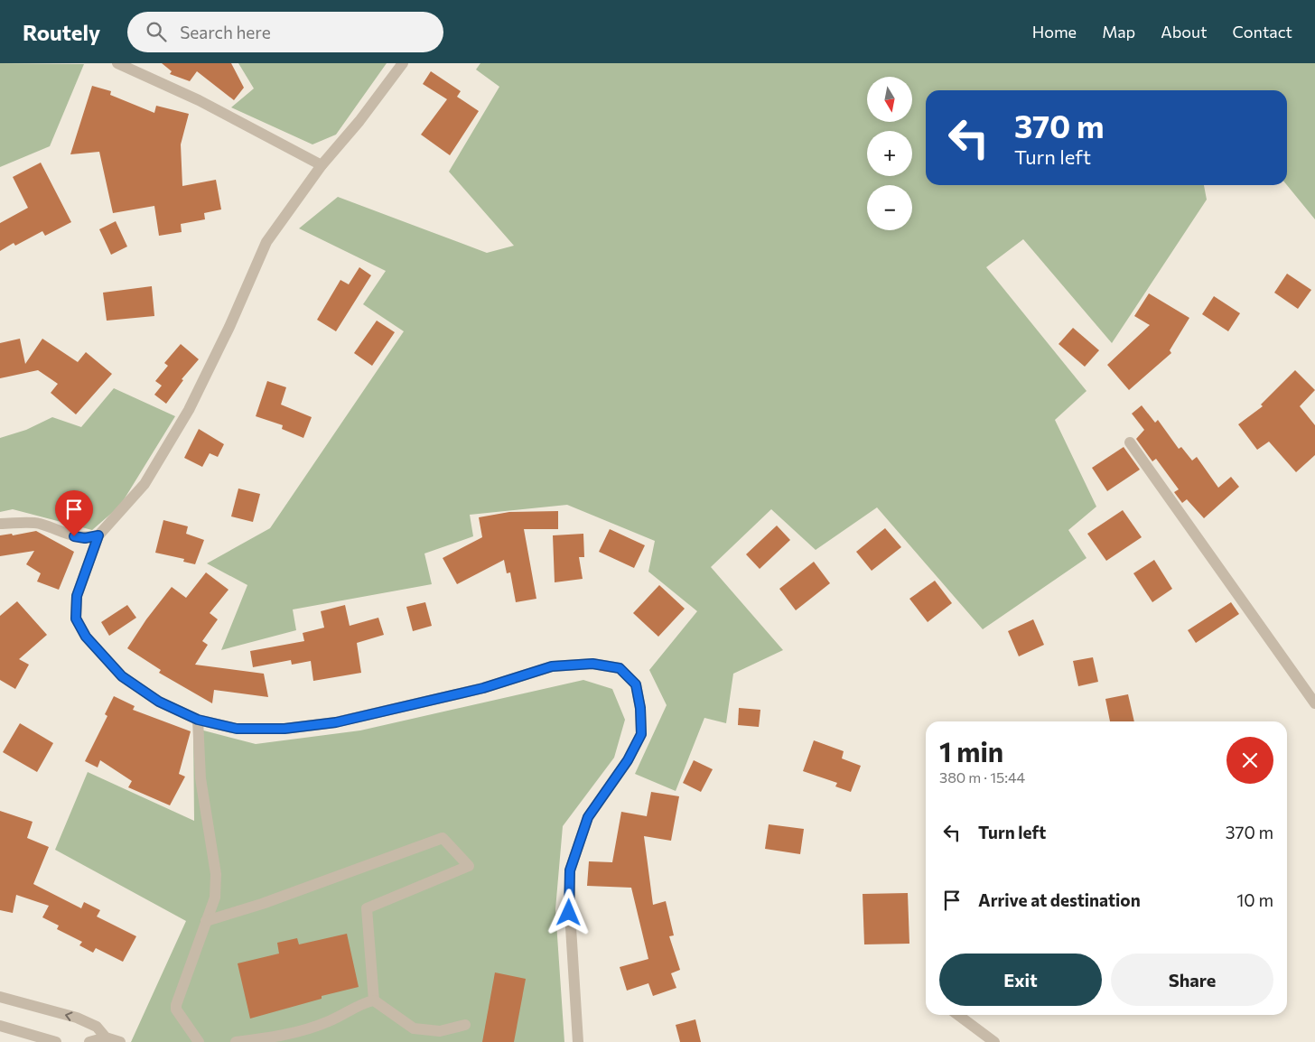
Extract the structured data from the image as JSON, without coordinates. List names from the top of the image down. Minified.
{"north":"bottom","page":{"header":"Routely","search":"Search here","nav":["Home","Map","About","Contact"],"map_buttons":["+","−"],"turn":["370 m","Turn left"],"heading":["1 min","380 m · 15:44"],"list":[{"name":"Turn left","value":"370 m"},{"name":"Arrive at destination","value":"10 m"}],"buttons":["Exit","Share"]}}
